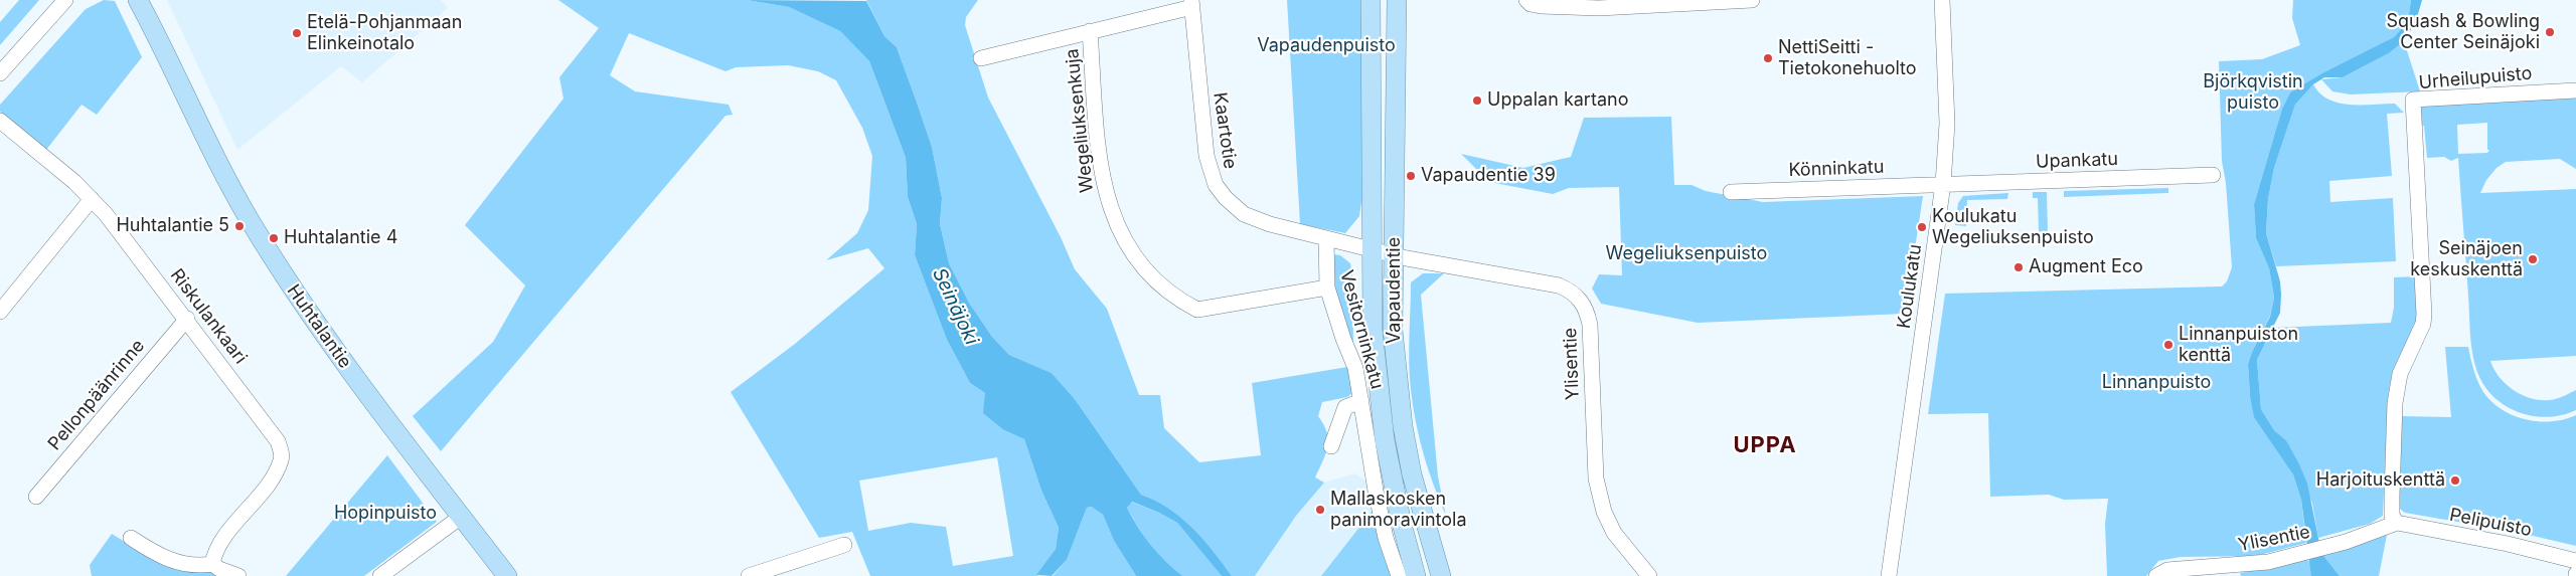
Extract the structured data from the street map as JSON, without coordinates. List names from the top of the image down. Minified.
{"streets":{"main road":["Vapaudentie","Huhtalantie"],"street":["Urheilupuisto","Wegeliuksenkuja","Kaartotie","Upankatu","Könninkatu","Koulukatu","Riskulankaari","Vesitorninkatu","Ylisentie","Pellonpäänrinne","Pelipuisto"]},"crossings":[["Urheilupuisto","Ylisentie"],["Urheilupuisto","Pelipuisto"],["Wegeliuksenkuja","Vesitorninkatu"],["Kaartotie","Vapaudentie"],["Kaartotie","Vesitorninkatu"],["Kaartotie","Ylisentie"],["Upankatu","Könninkatu"],["Upankatu","Koulukatu"],["Könninkatu","Koulukatu"],["Vapaudentie","Ylisentie"],["Riskulankaari","Pellonpäänrinne"],["Ylisentie","Pelipuisto"]],"districts":["UPPA"],"water":["Seinäjoki"],"parks":["Vapaudenpuisto","Björkqvistin puisto","Wegeliuksenpuisto","Linnanpuisto","Hopinpuisto"],"places":["Squash & Bowling Center Seinäjoki","Etelä-Pohjanmaan Elinkeinotalo","NettiSeitti - Tietokonehuolto","Uppalan kartano","Vapaudentie 39","Huhtalantie 5","Koulukatu Wegeliuksenpuisto","Huhtalantie 4","Seinäjoen keskuskenttä","Augment Eco","Linnanpuiston kenttä","Harjoituskenttä","Mallaskosken panimoravintola"]}
